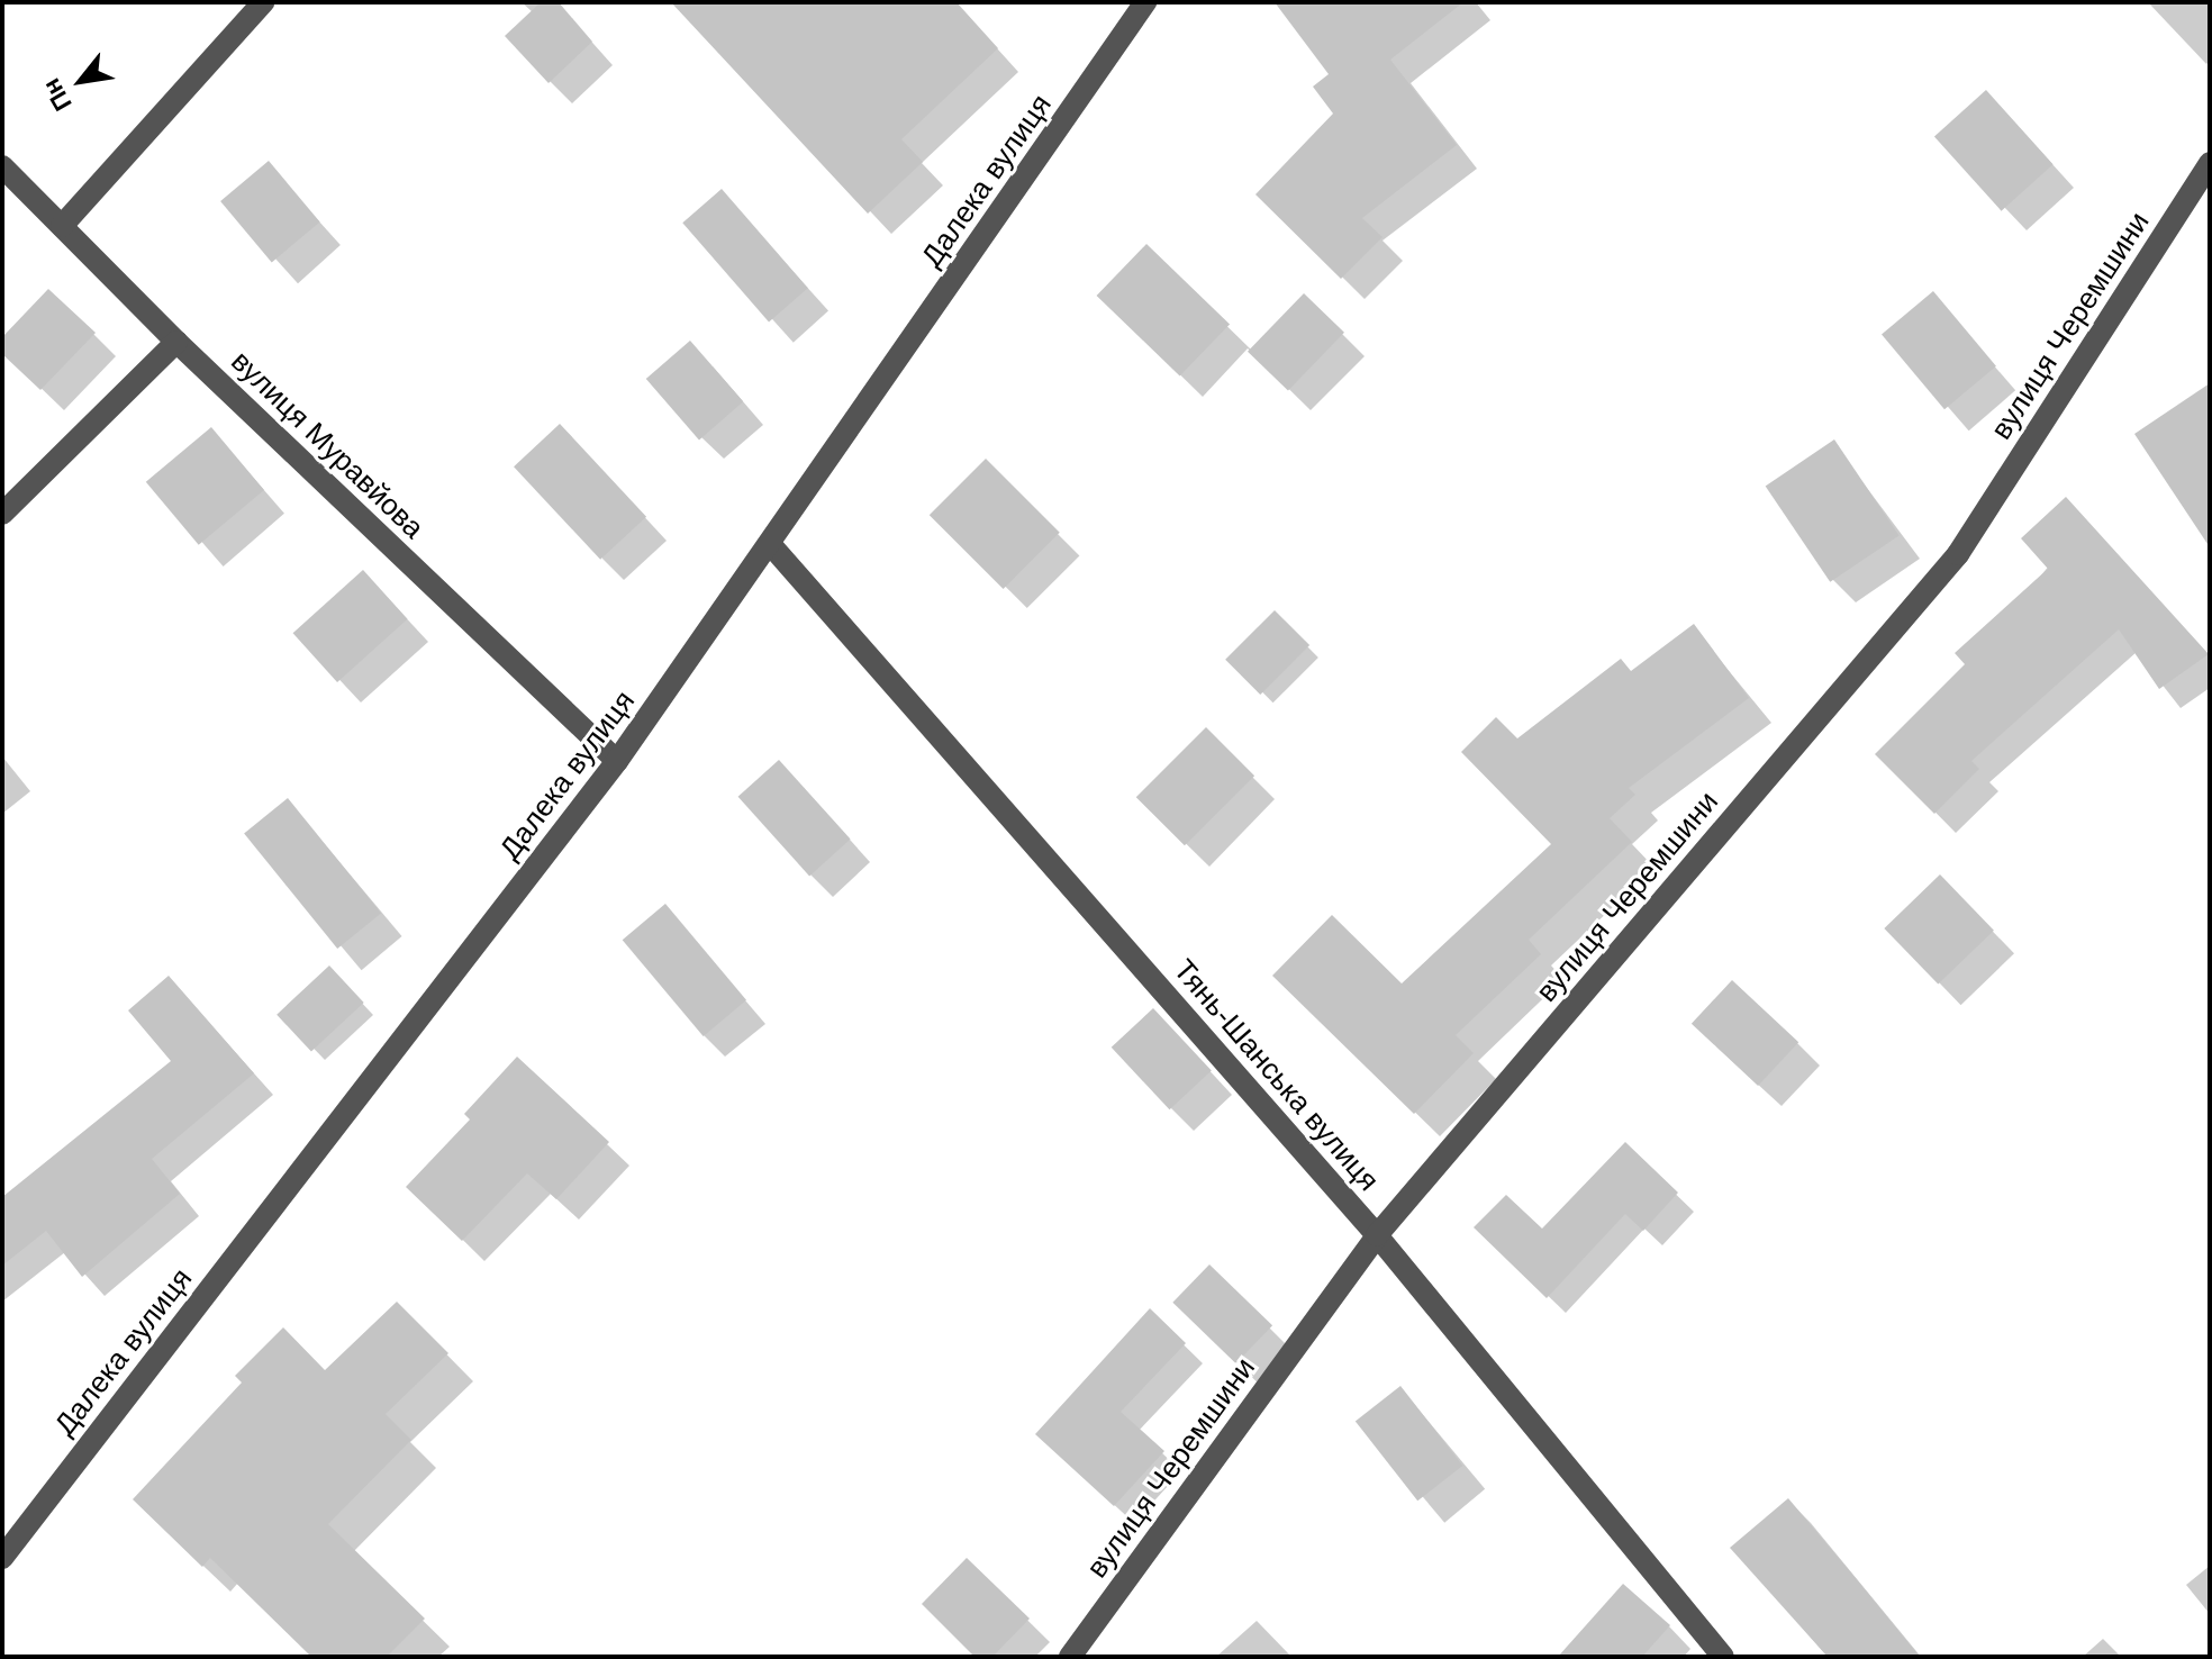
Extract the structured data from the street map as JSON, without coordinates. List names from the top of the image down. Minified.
{"streets":{"street":["Далека вулиця","вулиця Черемшини","вулиця Муравйова","Тянь-Шанська вулиця"]},"crossings":[["Далека вулиця","вулиця Муравйова"],["Далека вулиця","Тянь-Шанська вулиця"],["вулиця Черемшини","Тянь-Шанська вулиця"]],"north":"bottom left"}
